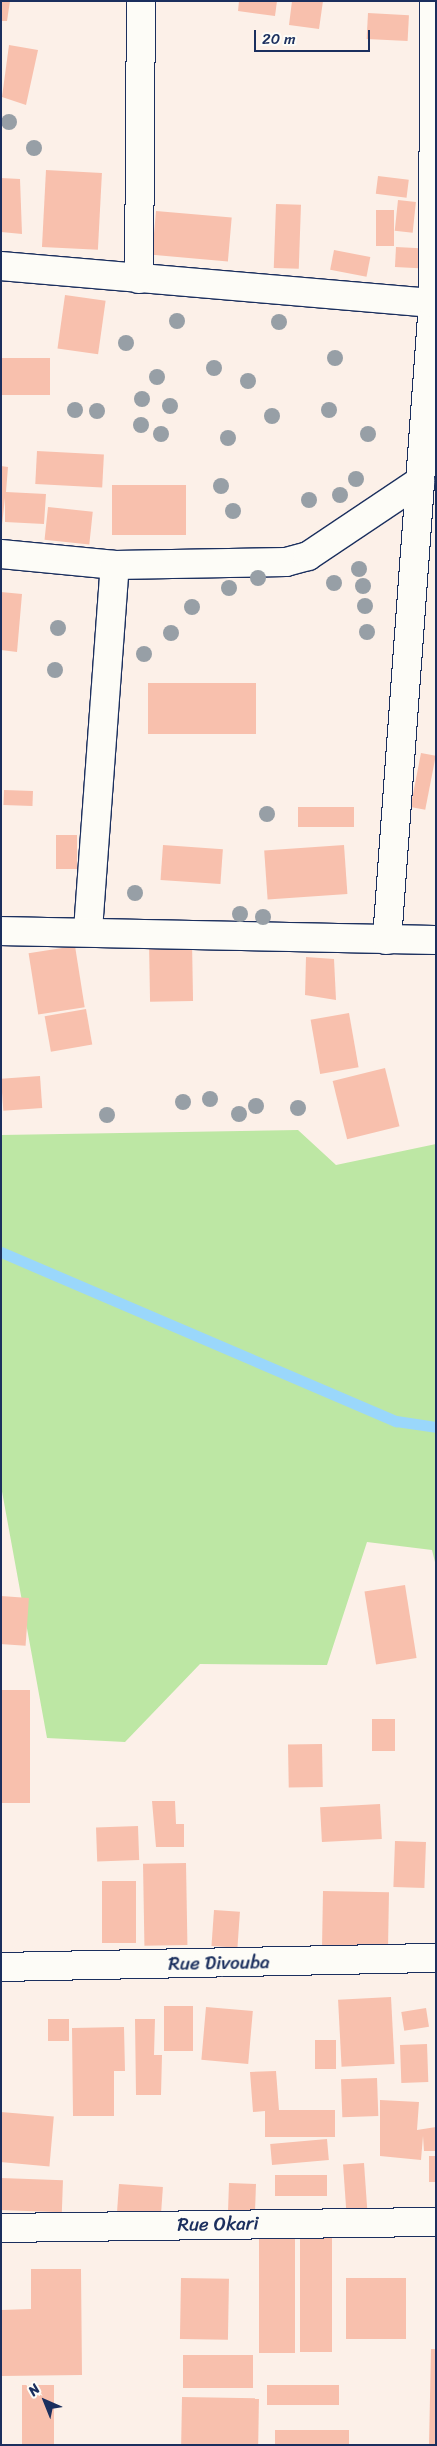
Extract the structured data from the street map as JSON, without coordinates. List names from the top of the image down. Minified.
{"streets":{"street":["Rue Divouba","Rue Okari"]},"scale_bar":"20 m","north":"top left"}
